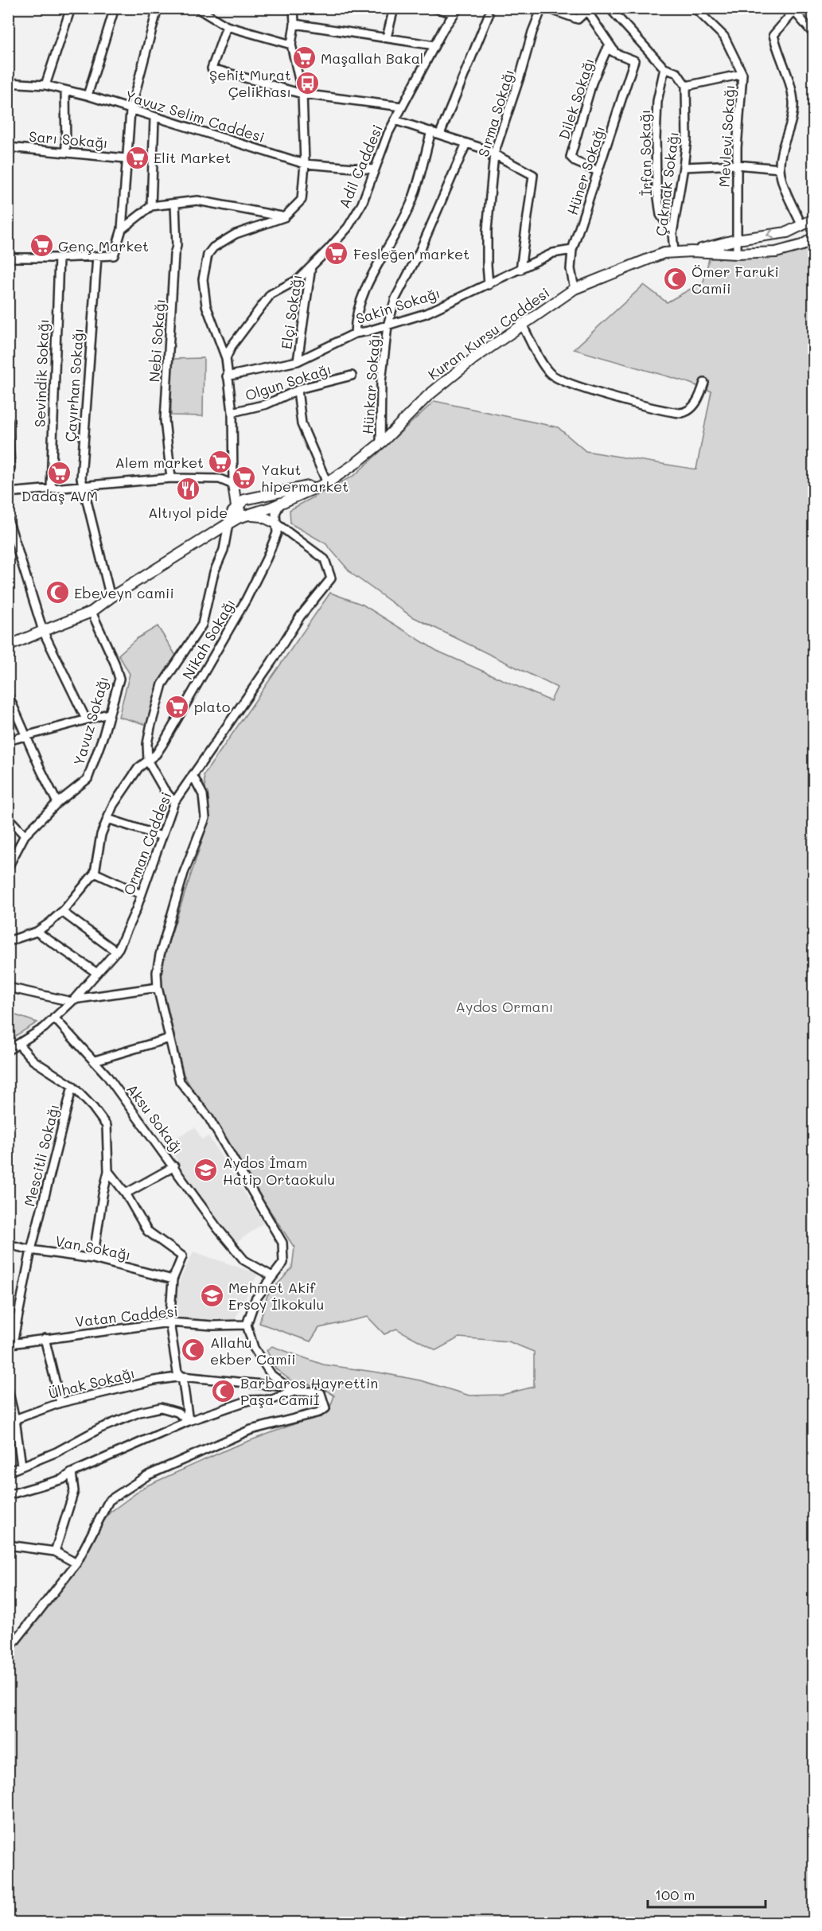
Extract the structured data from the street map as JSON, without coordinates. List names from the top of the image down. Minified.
{"streets":{"main road":["Kuran Kursu Caddesi"],"street":["Dilek Sokağı","Sırma Sokağı","Yavuz Selim Caddesi","Mevlevi Sokağı","Sarı Sokağı","İrfan Sokağı","Adil Caddesi","Hüner Sokağı","Çakmak Sokağı","Sakin Sokağı","Elçi Sokağı","Nebi Sokağı","Sevindik Sokağı","Olgun Sokağı","Hünkar Sokağı","Çayırhan Sokağı","Nikah Sokağı","Yavuz Sokağı","Orman Caddesi","Aksu Sokağı","Mescitli Sokağı","Van Sokağı","Vatan Caddesi","Ülhak Sokağı"]},"crossings":[["Dilek Sokağı","Hüner Sokağı"],["Sırma Sokağı","Sakin Sokağı"],["Yavuz Selim Caddesi","Adil Caddesi"],["Mevlevi Sokağı","Kuran Kursu Caddesi"],["İrfan Sokağı","Çakmak Sokağı"],["Adil Caddesi","Elçi Sokağı"],["Hüner Sokağı","Sakin Sokağı"],["Hüner Sokağı","Kuran Kursu Caddesi"],["Çakmak Sokağı","Kuran Kursu Caddesi"],["Sakin Sokağı","Elçi Sokağı"],["Sakin Sokağı","Hünkar Sokağı"],["Kuran Kursu Caddesi","Hünkar Sokağı"],["Kuran Kursu Caddesi","Çayırhan Sokağı"],["Kuran Kursu Caddesi","Nikah Sokağı"],["Kuran Kursu Caddesi","Yavuz Sokağı"],["Nikah Sokağı","Orman Caddesi"],["Orman Caddesi","Aksu Sokağı"],["Mescitli Sokağı","Van Sokağı"],["Mescitli Sokağı","Vatan Caddesi"]],"parks":["Aydos Ormanı"],"places":{"supermarket":["Maşallah Bakal","Elit Market","Genç Market","Fesleğen market","Alem market","Dadaş AVM","Yakut hipermarket","plato"],"bus stop":["Şehit Murat Çelikhası"],"mosque":["Ömer Faruki Camii","Ebeveyn camii","Allahu ekber Camii","Barbaros Hayrettin Paşa Camiİ"],"restaurant":["Altıyol pide"],"school or university":["Aydos İmam Hatip Ortaokulu","Mehmet Akif Ersoy İlkokulu"]},"scale_bar":"100 m"}
